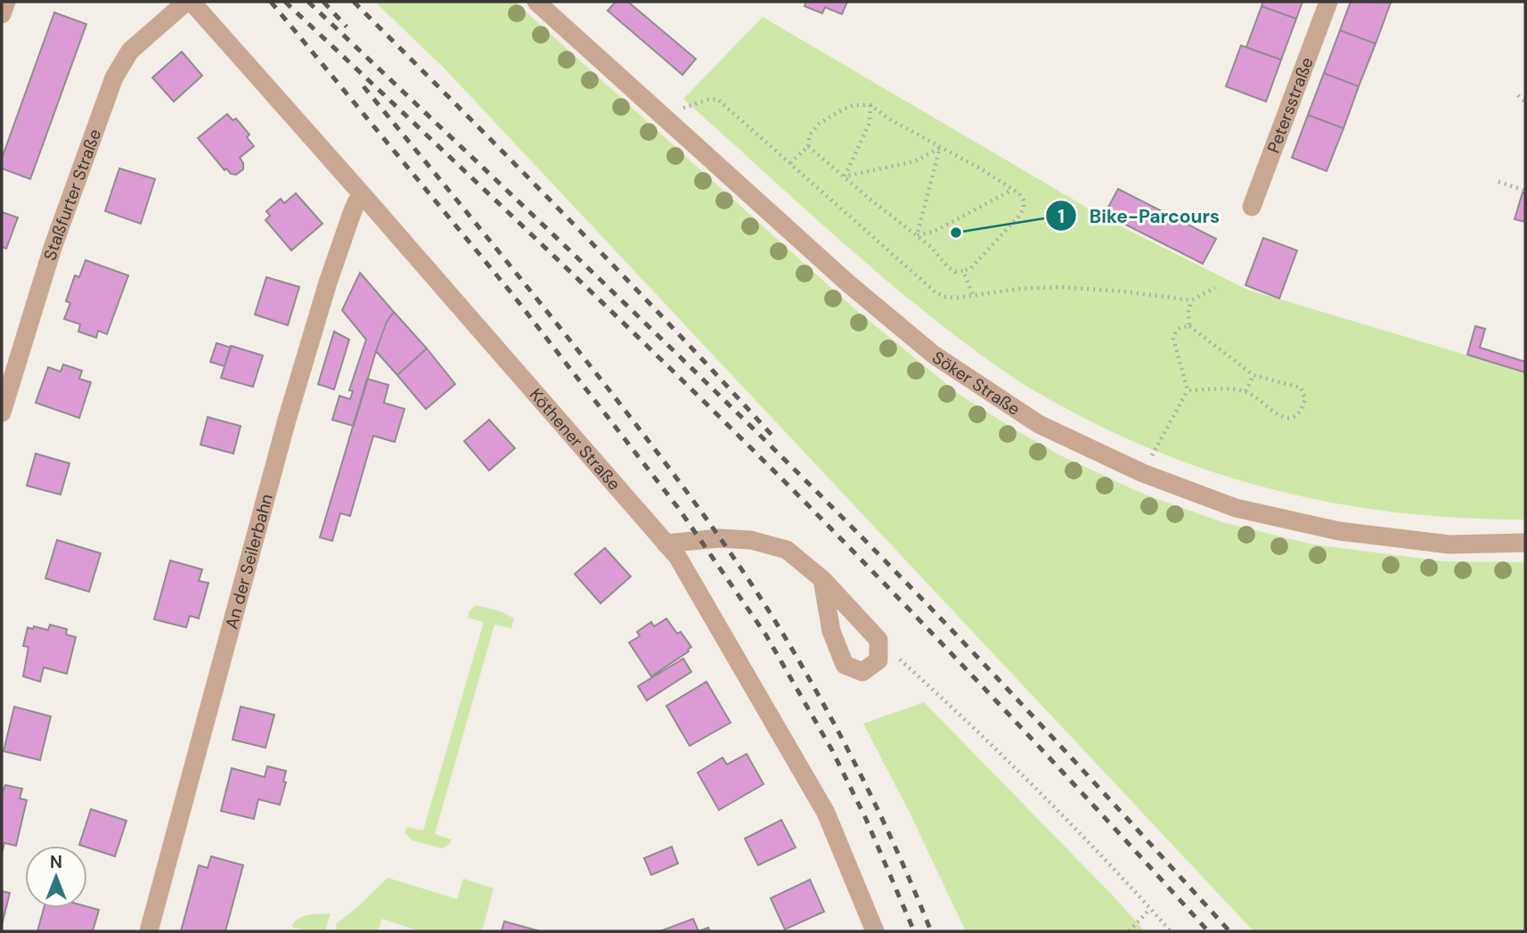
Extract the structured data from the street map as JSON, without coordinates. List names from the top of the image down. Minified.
{"streets":{"street":["Petersstraße","Staßfurter Straße","Söker Straße","Köthener Straße","An der Seilerbahn"]},"crossings":[["Köthener Straße","An der Seilerbahn"]],"places":["Bike-Parcours"],"north":"top"}
